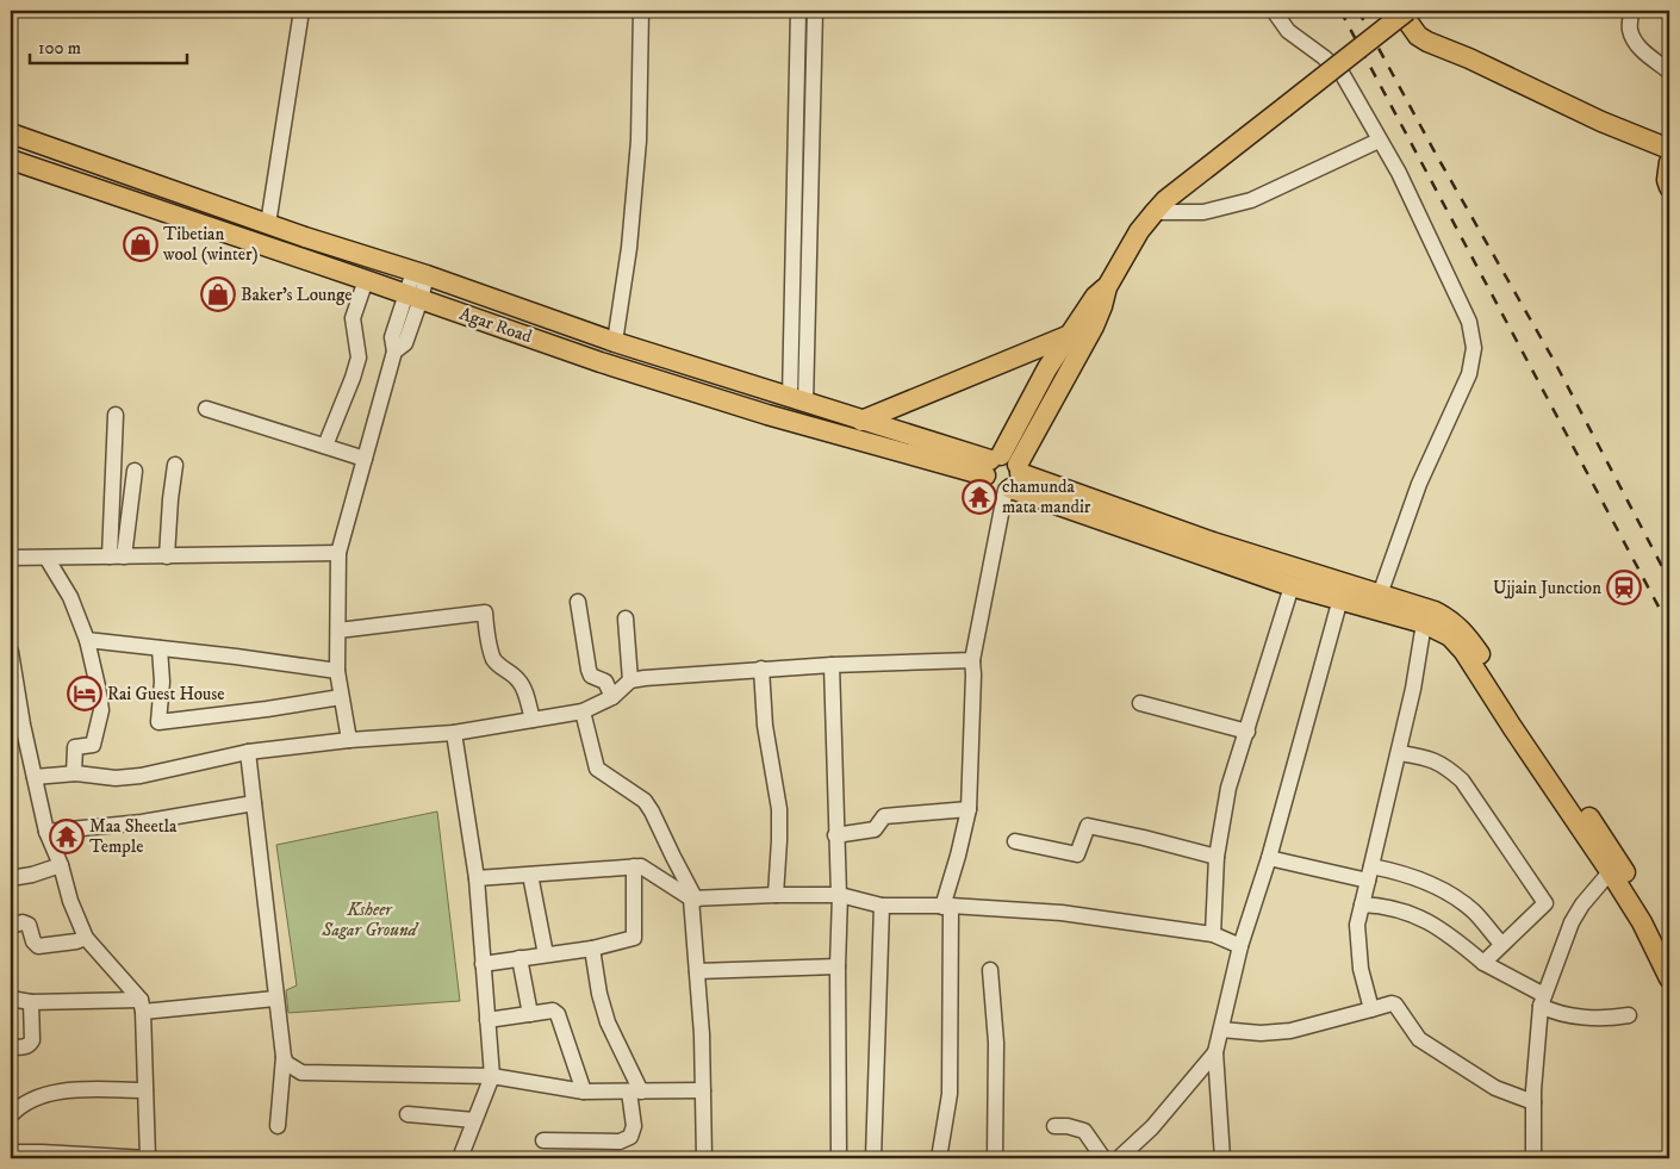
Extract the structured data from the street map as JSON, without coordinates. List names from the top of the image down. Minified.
{"streets":{"main road":["Agar Road"]},"parks":["Ksheer Sagar Ground"],"places":{"shop":["Tibetian wool (winter)","Baker's Lounge"],"temple":["chamunda mata mandir","Maa Sheetla Temple"],"station":["Ujjain Junction"],"hotel":["Rai Guest House"]},"scale_bar":"100 m"}
